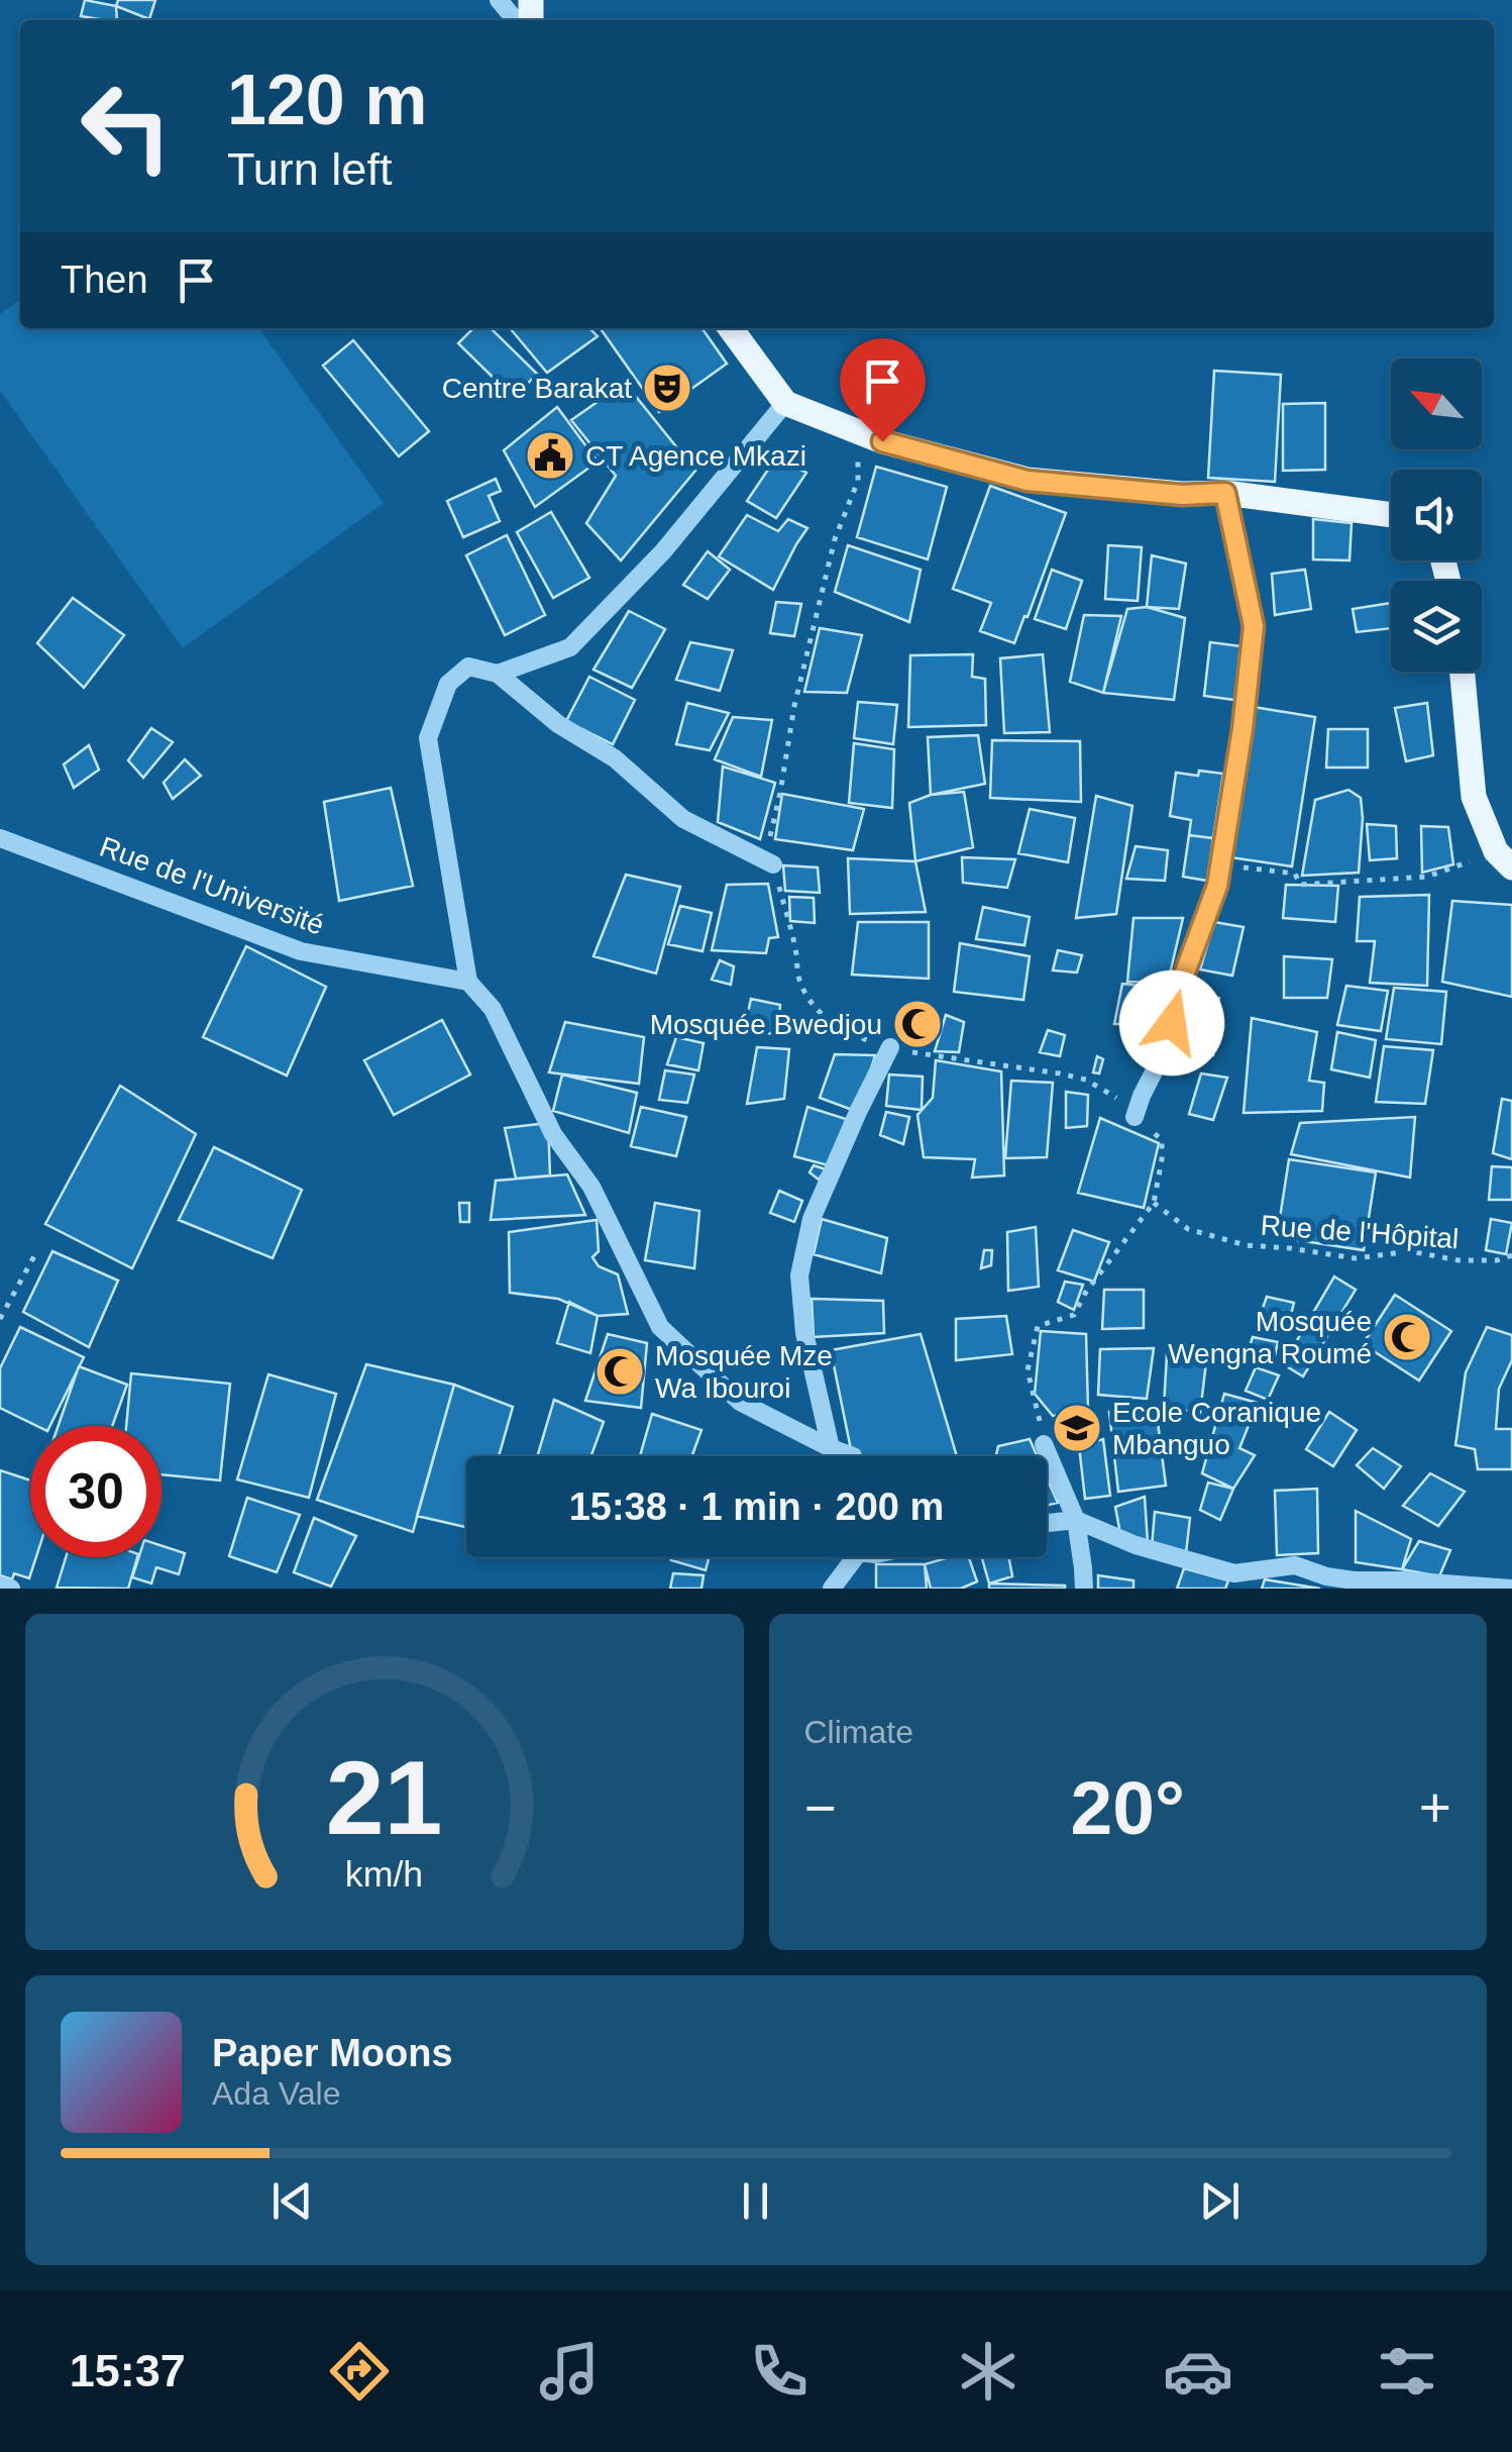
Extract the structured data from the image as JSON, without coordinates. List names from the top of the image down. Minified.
{"streets":{"street":["Rue de l'Université"],"path":["Rue de l'Hôpital"]},"places":{"theatre":["Centre Barakat"],"public building":["CT Agence Mkazi"],"mosque":["Mosquée Bwedjou","Mosquée Wengna Roumé","Mosquée Mze Wa Ibouroi"],"school or university":["Ecole Coranique Mbanguo"]},"north":"top left","page":{"turn":["120 m","Turn left"],"then":"Then","limit":"30","trip":"15:38 · 1 min · 200 m","tile":"Climate","heat":["−","20°","+"],"song":["Paper Moons","Ada Vale"],"tabs":"15:37","gauge":["21","km/h"]}}
